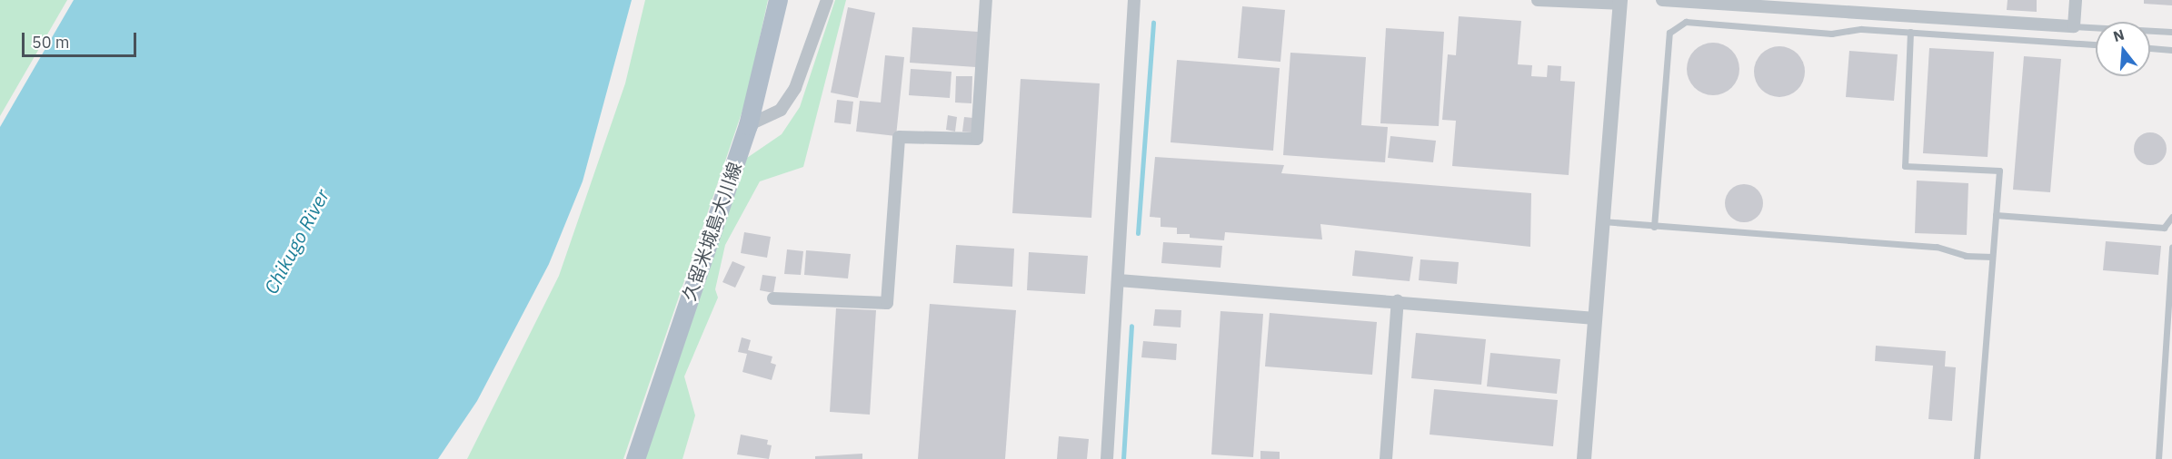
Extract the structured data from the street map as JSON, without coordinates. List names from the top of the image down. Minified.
{"streets":{"main road":["久留米城島大川線"]},"water":["Chikugo River"],"scale_bar":"50 m","north":"top"}
